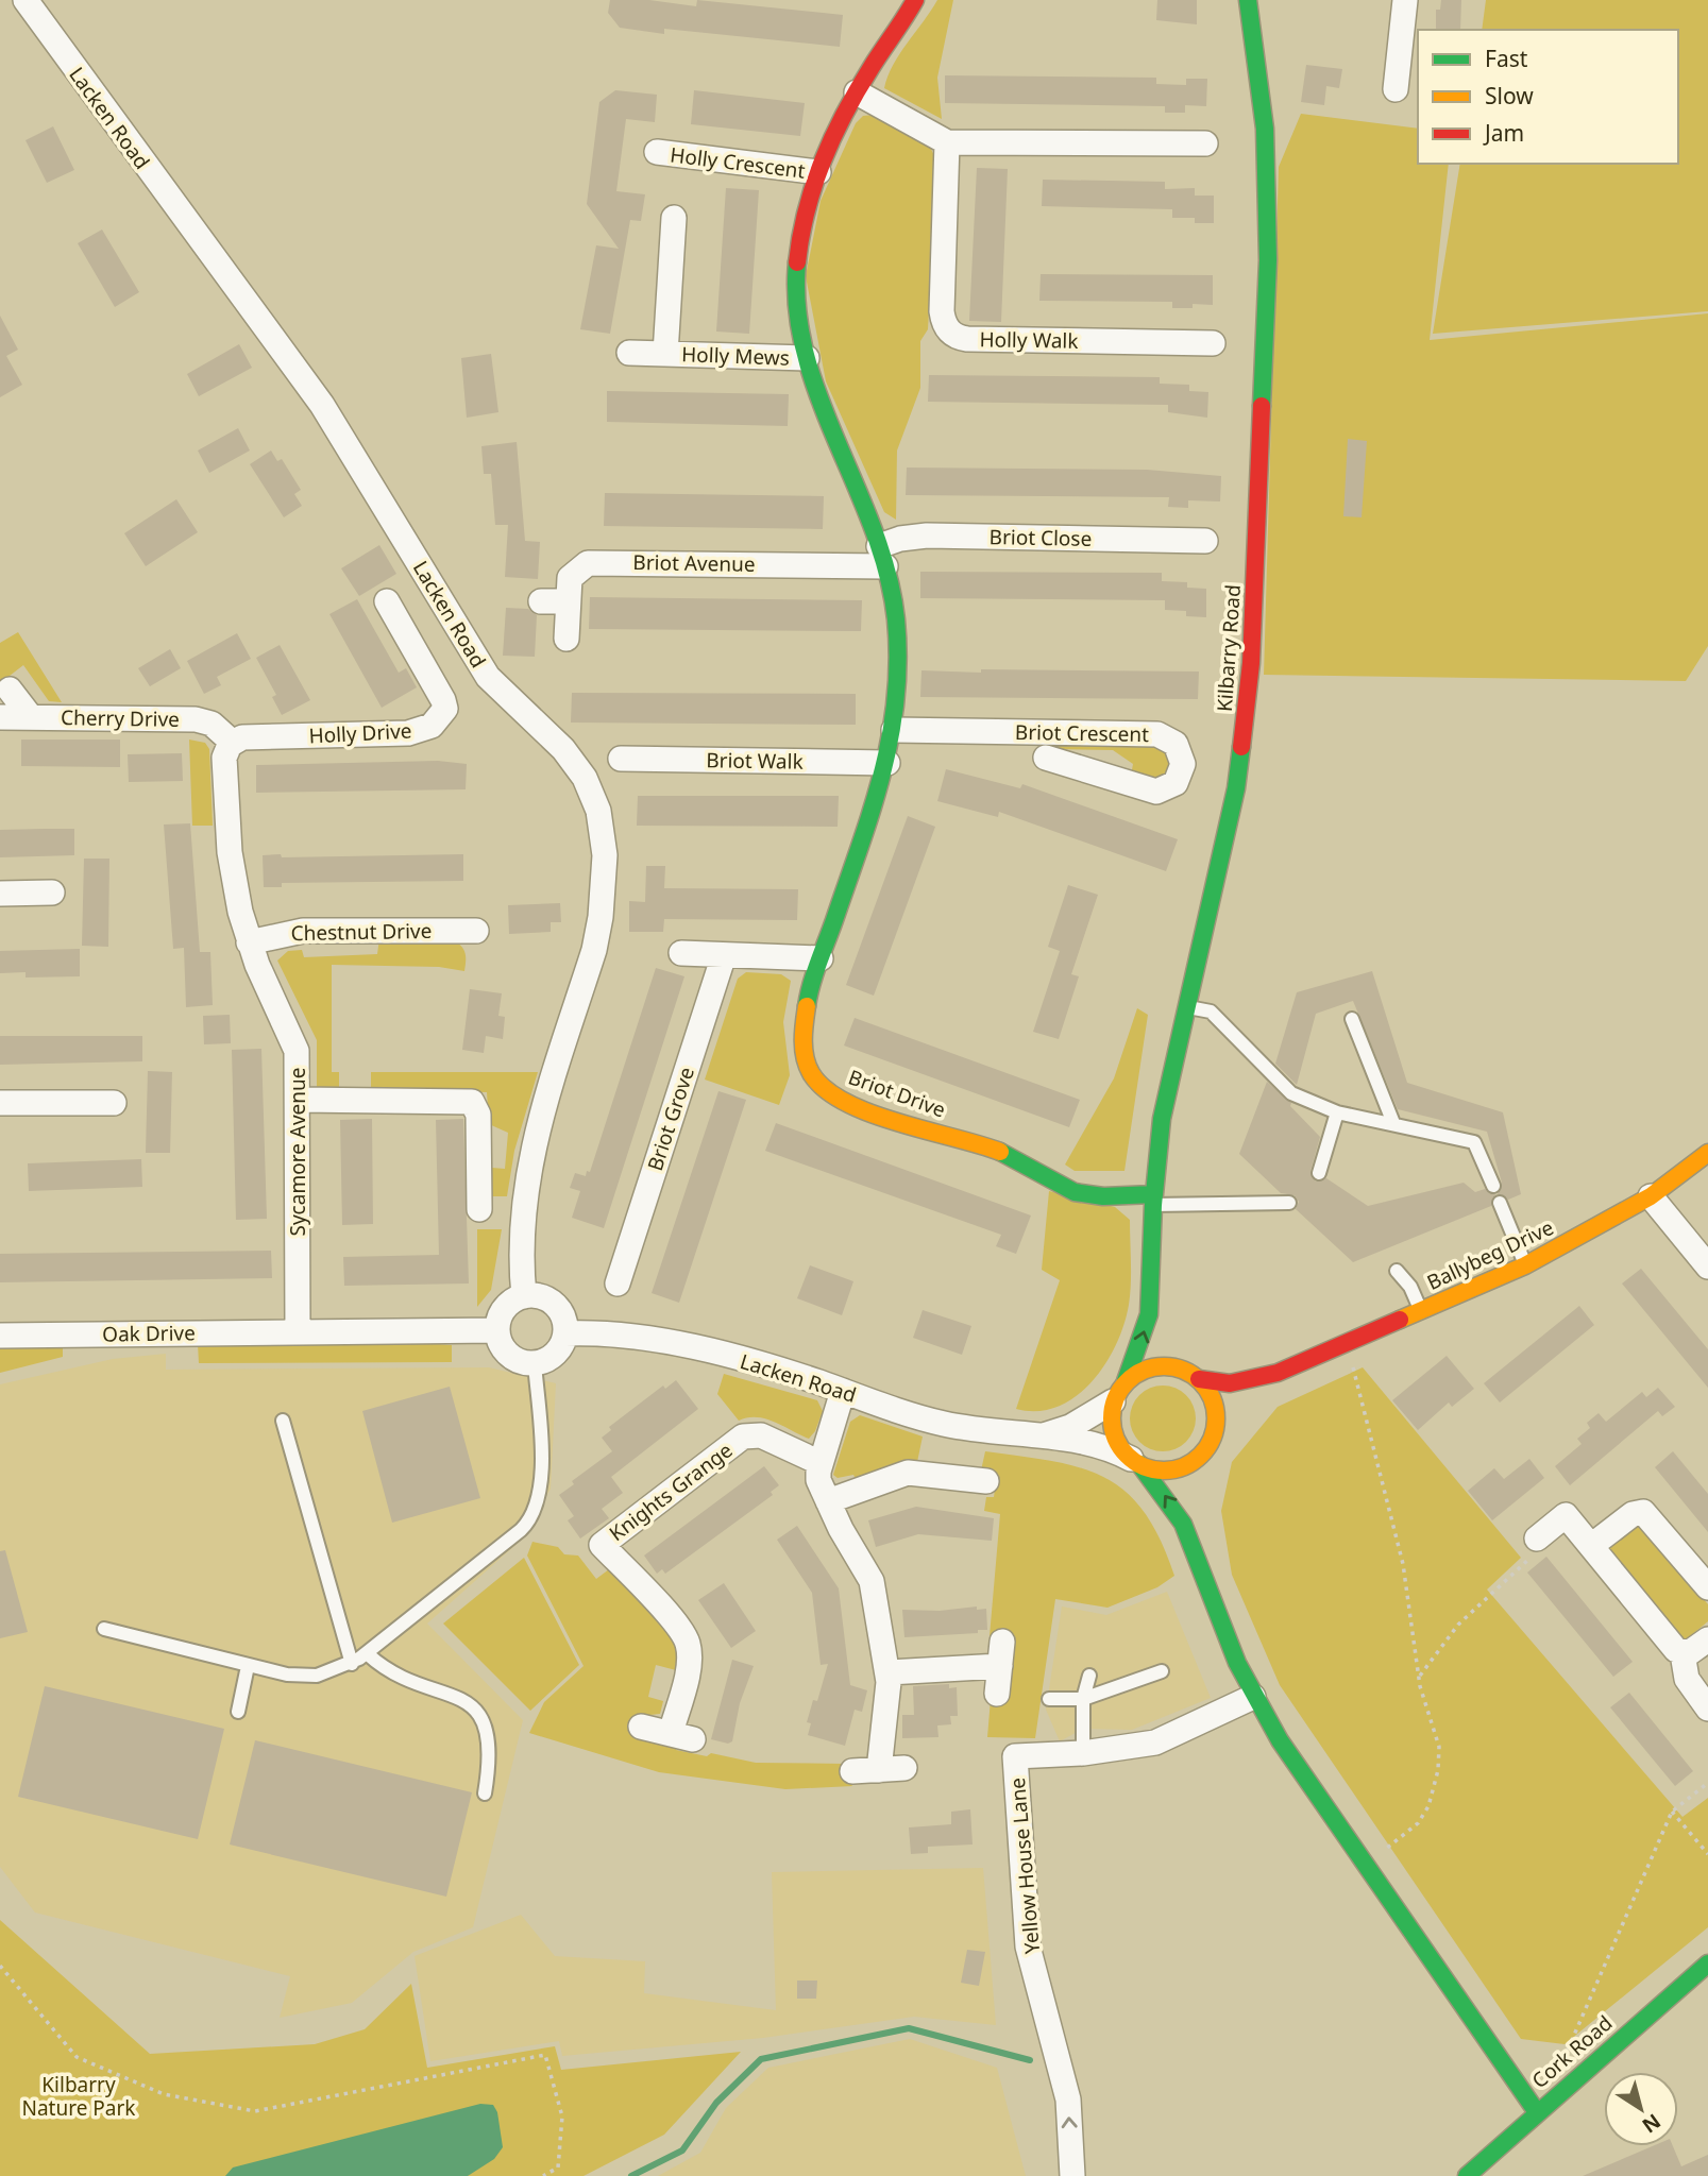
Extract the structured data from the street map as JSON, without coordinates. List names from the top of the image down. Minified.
{"streets":{"street":["Lacken Road","Holly Crescent","Holly Walk","Holly Mews","Briot Close","Briot Avenue","Kilbarry Road","Cherry Drive","Holly Drive","Briot Crescent","Briot Walk","Chestnut Drive","Briot Drive","Briot Grove","Sycamore Avenue","Ballybeg Drive","Oak Drive","Knights Grange","Yellow House Lane","Cork Road"]},"crossings":[["Lacken Road","Kilbarry Road"],["Holly Mews","Briot Drive"],["Briot Close","Briot Avenue"],["Briot Close","Briot Drive"],["Briot Avenue","Briot Drive"],["Kilbarry Road","Briot Drive"],["Cherry Drive","Holly Drive"],["Cherry Drive","Sycamore Avenue"],["Holly Drive","Sycamore Avenue"],["Briot Crescent","Briot Drive"],["Briot Walk","Briot Drive"],["Chestnut Drive","Sycamore Avenue"],["Sycamore Avenue","Oak Drive"]],"parks":["Kilbarry Nature Park"],"legend":["Fast","Slow","Jam"],"north":"bottom right"}
